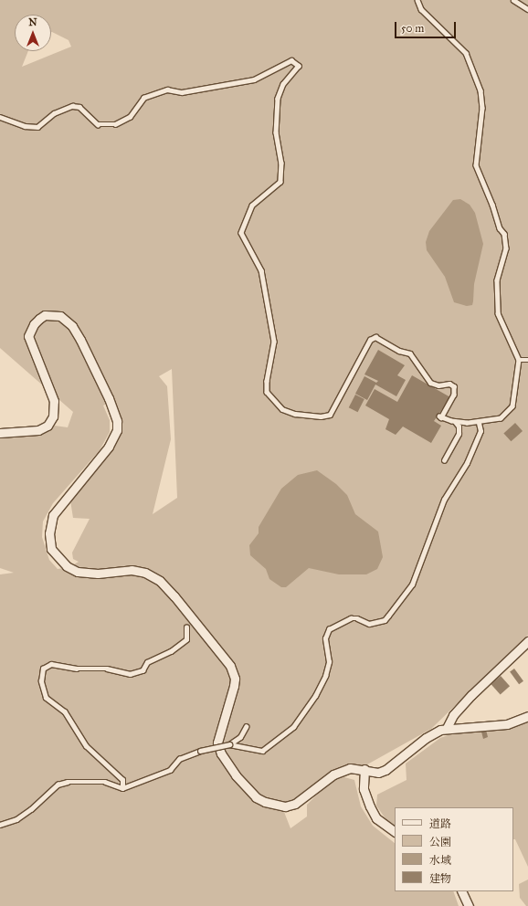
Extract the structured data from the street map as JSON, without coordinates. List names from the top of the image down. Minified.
{"legend":["道路","公園","水域","建物"],"scale_bar":"50 m","north":"top"}
